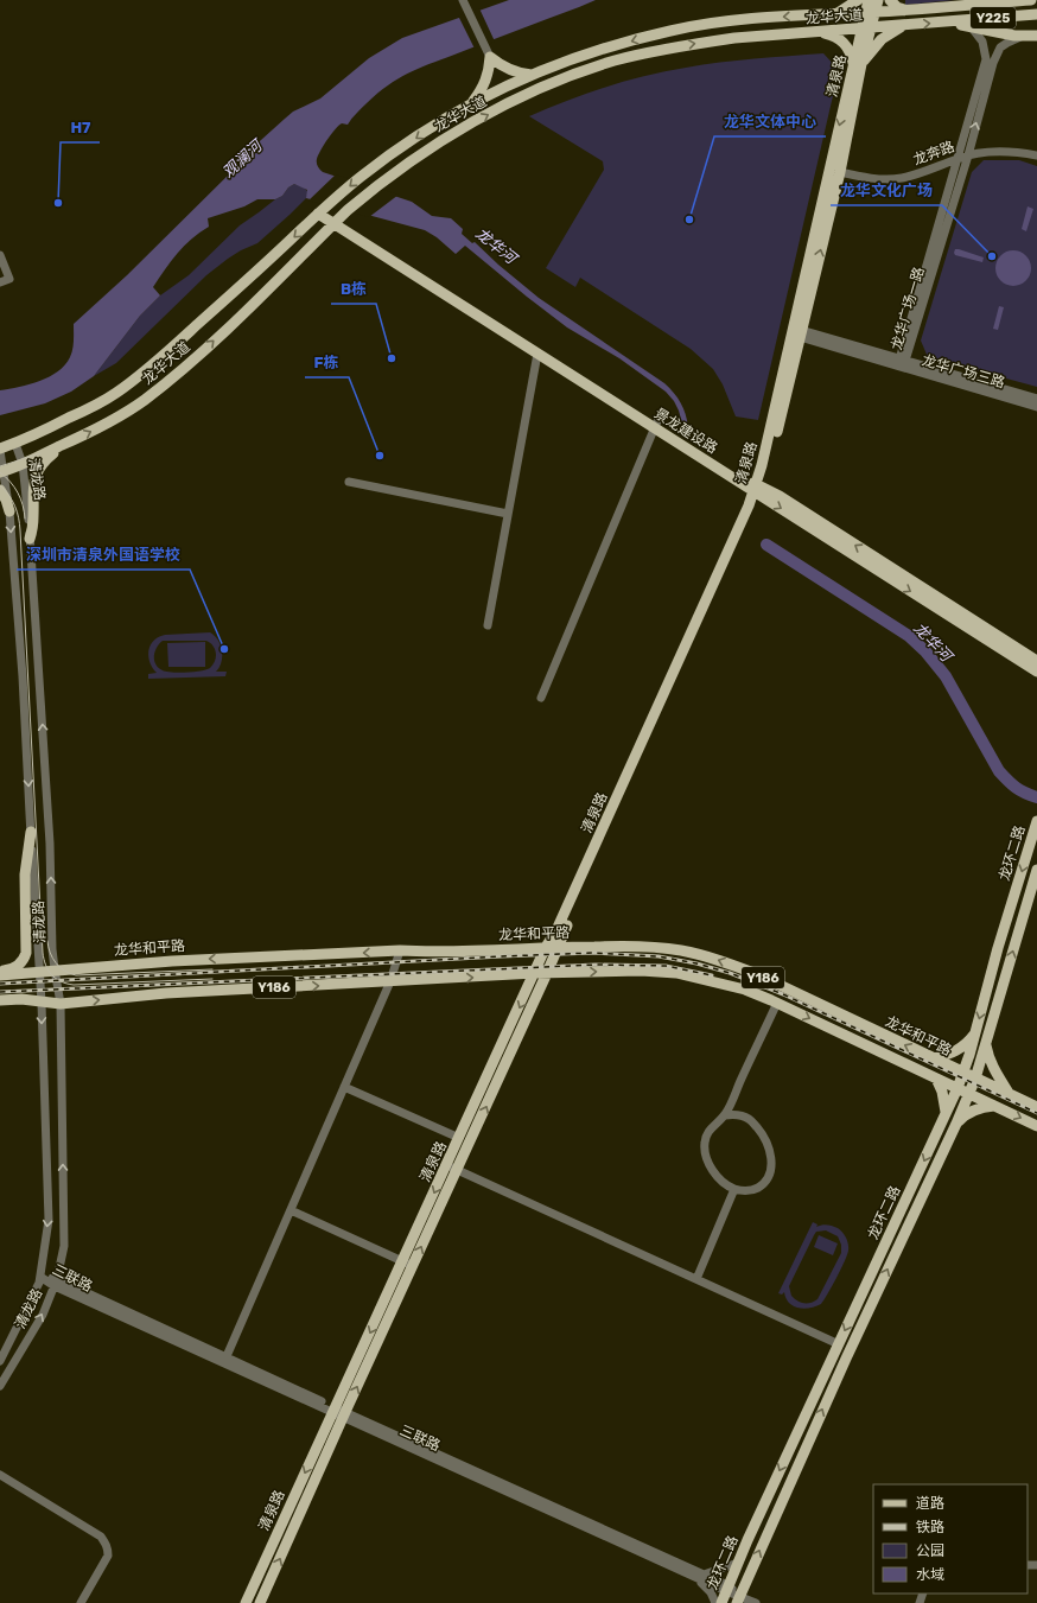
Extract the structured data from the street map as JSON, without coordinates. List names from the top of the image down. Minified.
{"streets":{"main road":["龙华大道","Y225","清泉路","景龙建设路","龙环二路","龙华和平路","Y186"],"street":["龙奔路","龙华广场一路","龙华广场三路","清龙路","三联路"]},"crossings":[["龙华大道","清泉路"],["龙华大道","龙奔路"],["龙华大道","龙华广场一路"],["龙华大道","景龙建设路"],["龙华大道","清龙路"],["清泉路","龙奔路"],["清泉路","龙华广场一路"],["清泉路","龙华广场三路"],["清泉路","景龙建设路"],["清泉路","龙华和平路"],["清泉路","Y186"],["清泉路","三联路"],["龙奔路","龙华广场一路"],["龙华广场一路","龙华广场三路"],["清龙路","龙华和平路"],["清龙路","Y186"],["清龙路","三联路"],["龙环二路","龙华和平路"],["龙环二路","Y186"],["龙环二路","三联路"]],"water":["观澜河","龙华河"],"places":["H7","龙华文体中心","龙华文化广场","B栋","F栋","深圳市清泉外国语学校"],"legend":["道路","铁路","公园","水域"]}
